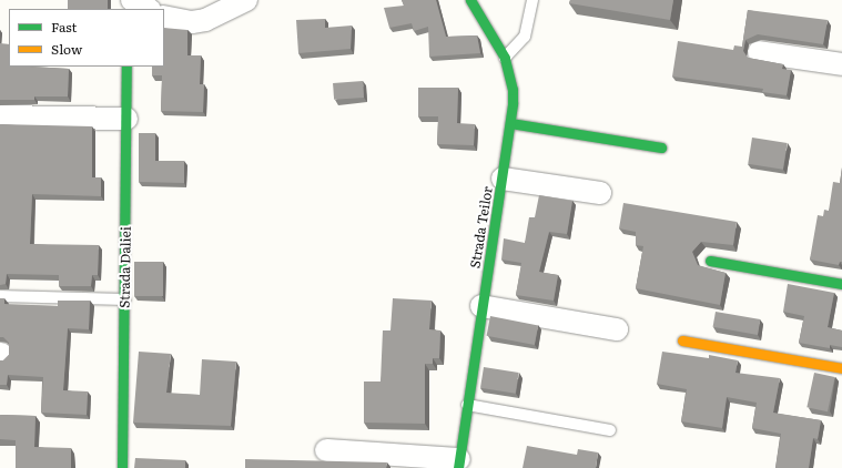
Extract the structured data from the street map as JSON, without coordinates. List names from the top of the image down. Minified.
{"streets":{"street":["Strada Teilor","Strada Daliei"]},"legend":["Fast","Slow"]}
